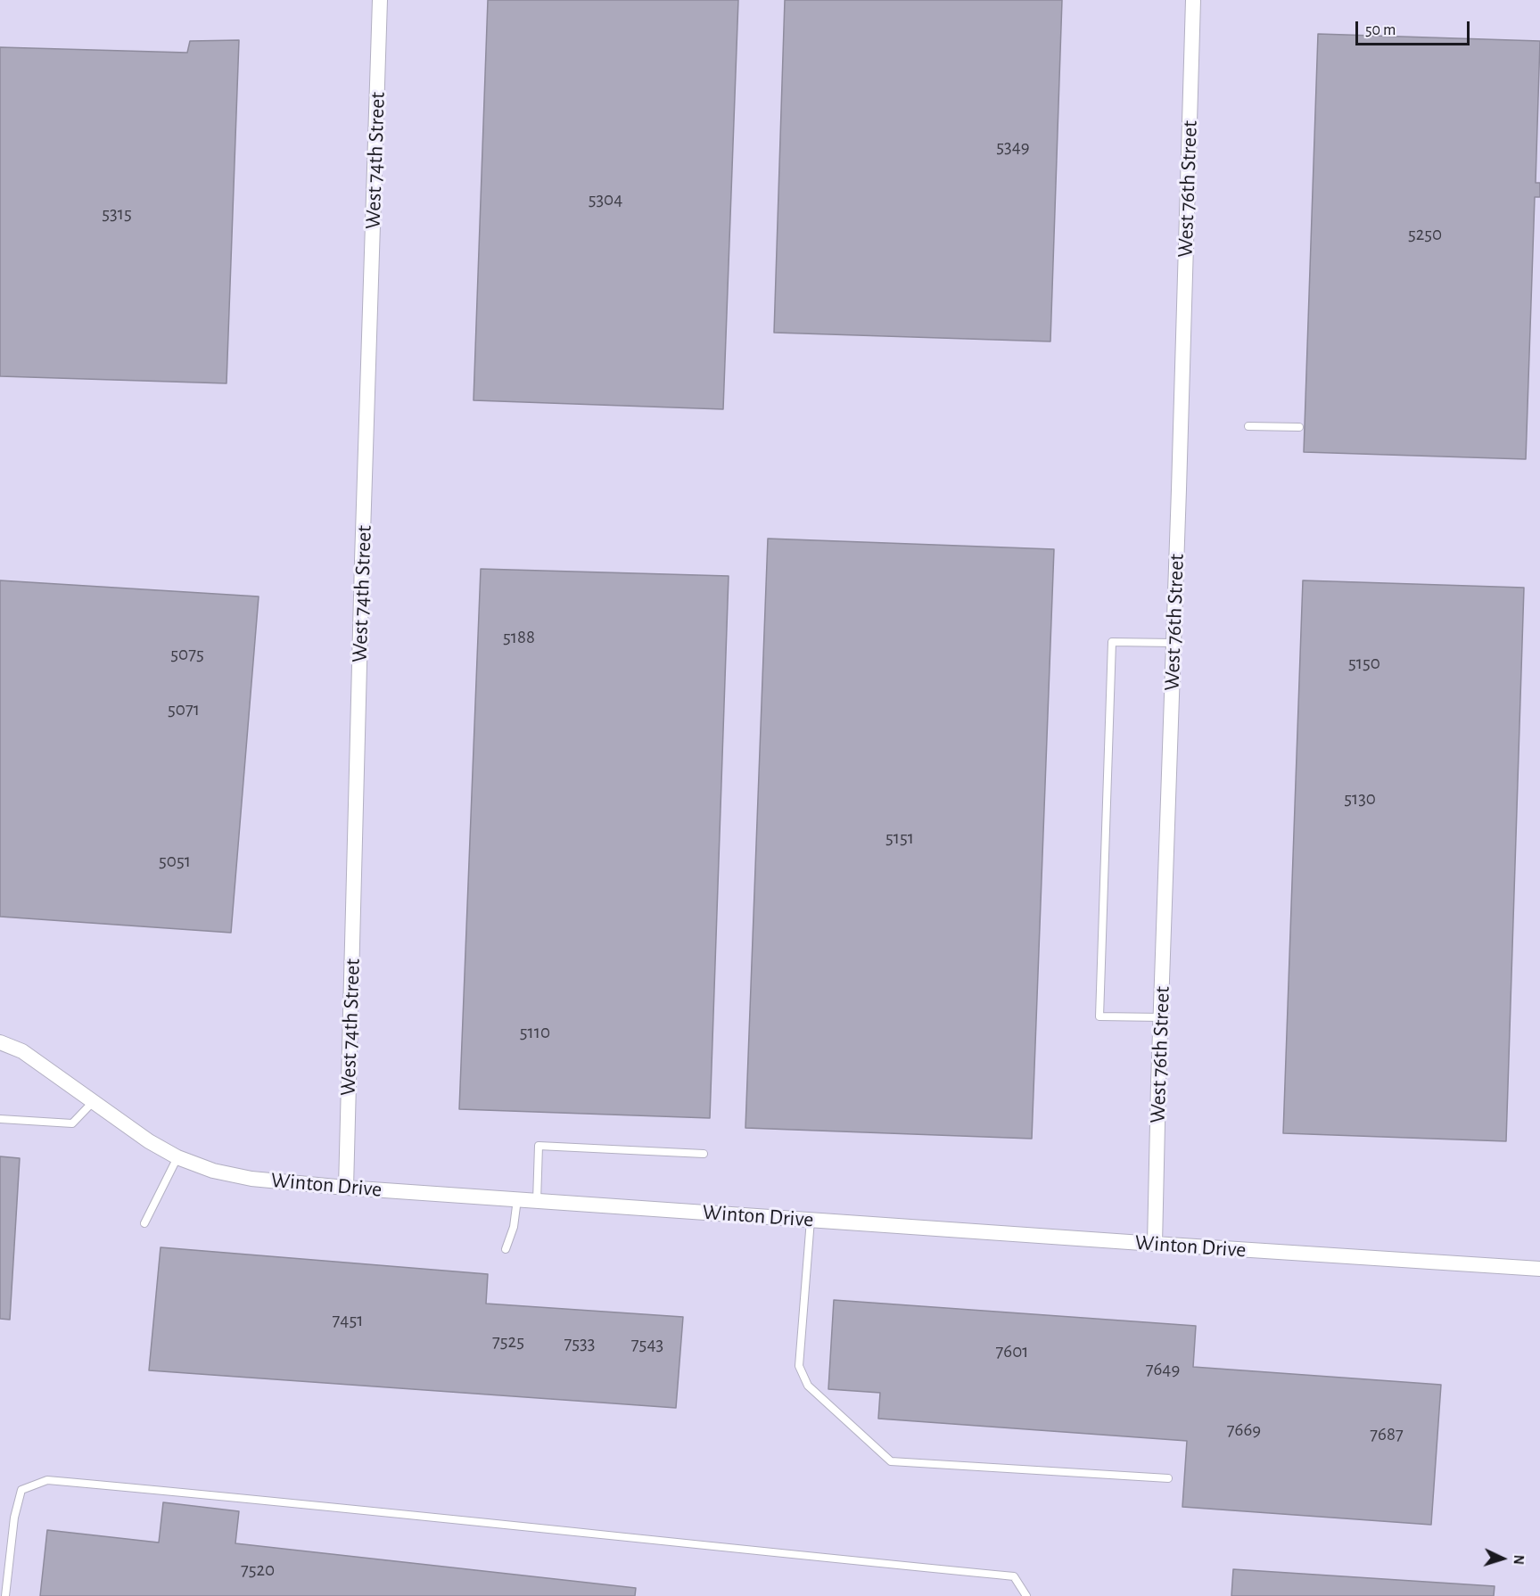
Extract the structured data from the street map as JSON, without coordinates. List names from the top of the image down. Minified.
{"streets":{"street":["West 74th Street","West 76th Street","Winton Drive"]},"crossings":[["West 74th Street","Winton Drive"],["West 76th Street","Winton Drive"]],"house_numbers":["5349","5304","5315","5250","5188","5075","5150","5071","5130","5151","5051","5110","7451","7525","7533","7543","7601","7649","7669","7687","7520"],"scale_bar":"50 m","north":"right"}
